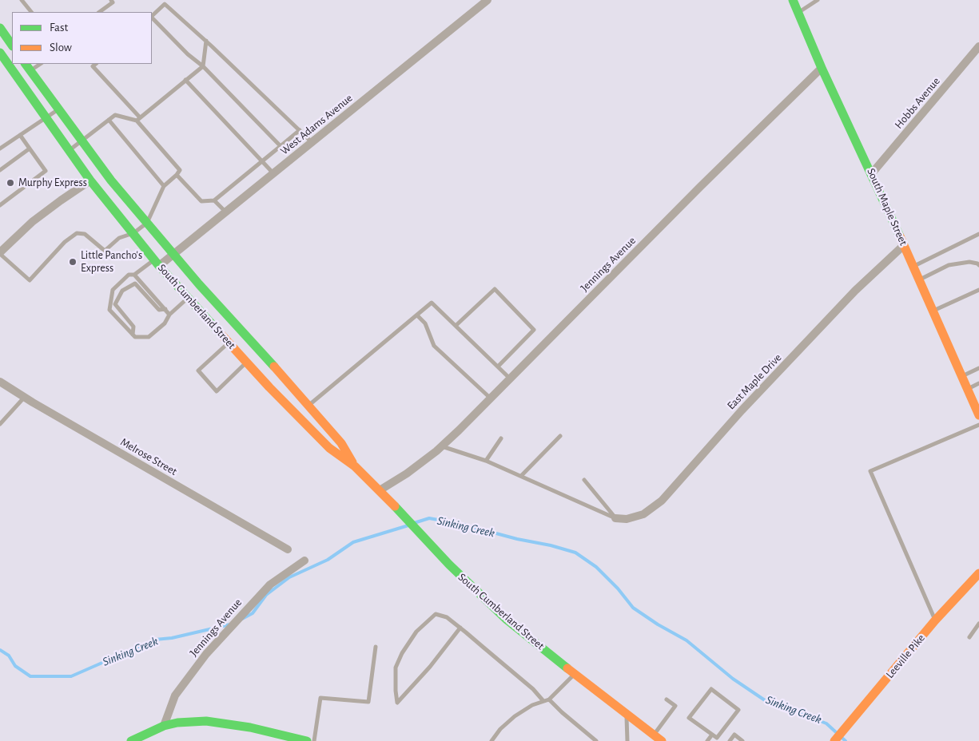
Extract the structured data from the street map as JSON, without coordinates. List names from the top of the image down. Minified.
{"streets":{"main road":["South Maple Street","South Cumberland Street","Leeville Pike"],"street":["Hobbs Avenue","West Adams Avenue","Jennings Avenue","East Maple Drive","Melrose Street"]},"crossings":[["Hobbs Avenue","South Maple Street"],["West Adams Avenue","South Cumberland Street"],["South Maple Street","Jennings Avenue"],["South Maple Street","East Maple Drive"],["Jennings Avenue","South Cumberland Street"]],"water":["Sinking Creek"],"places":["Murphy Express","Little Pancho's Express"],"legend":["Fast","Slow"]}
